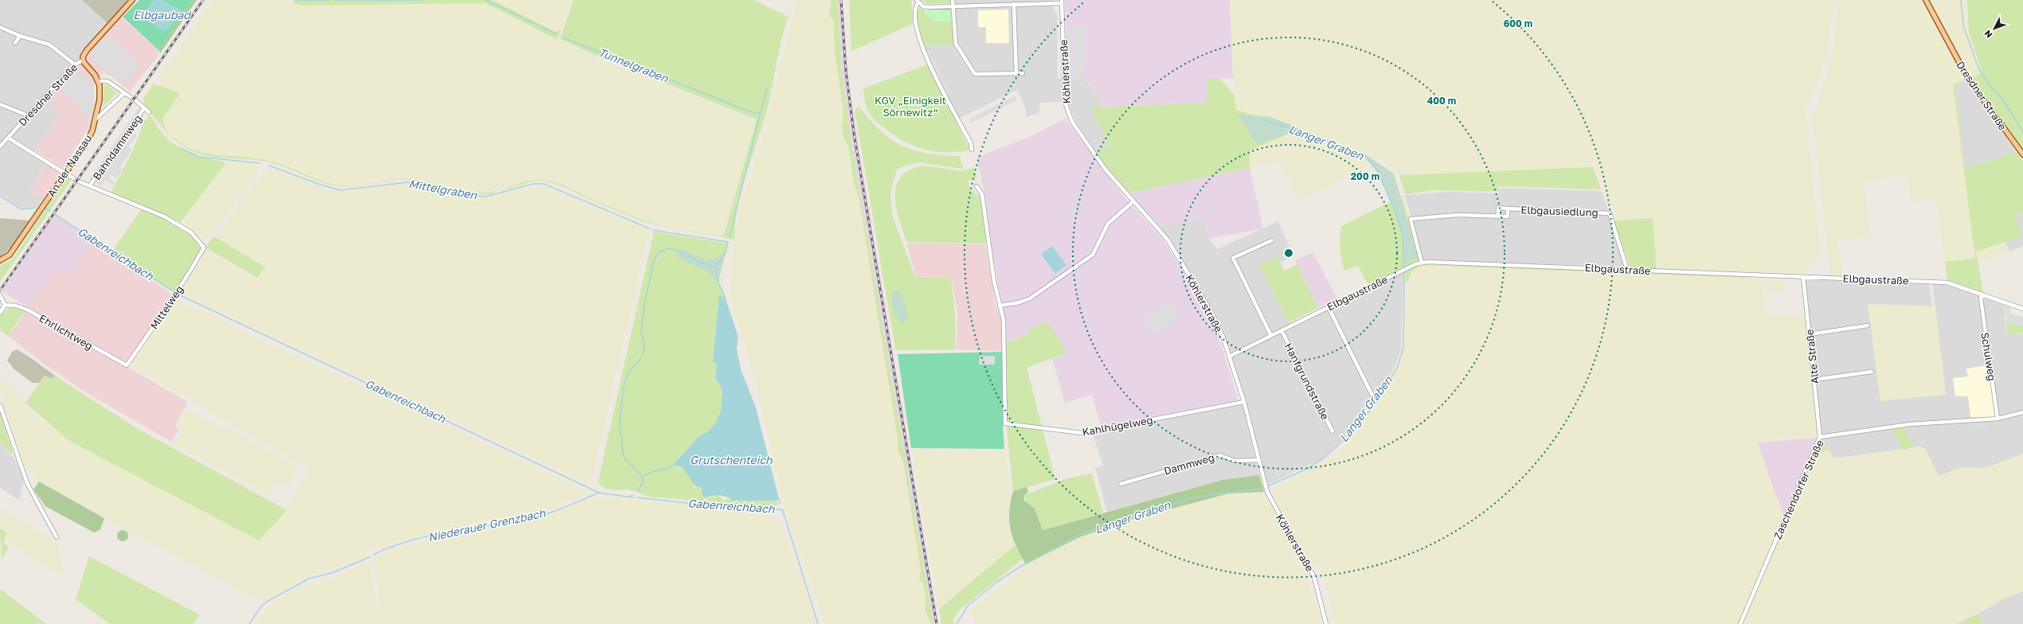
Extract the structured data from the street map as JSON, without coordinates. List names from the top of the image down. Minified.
{"streets":{"main road":["Dresdner Straße","An der Nassau"],"street":["Köhlerstraße","Bahndammweg","Elbgausiedlung","Elbgaustraße","Mittelweg","Ehrlichtweg","Alte Straße","Schulweg","Hanfgrundstraße","Kahlhügelweg","Dammweg","Zaschendorfer Straße"]},"crossings":[["Köhlerstraße","Elbgaustraße"],["Köhlerstraße","Kahlhügelweg"],["Köhlerstraße","Dammweg"],["Bahndammweg","Mittelweg"],["Elbgausiedlung","Elbgaustraße"],["Elbgaustraße","Alte Straße"],["Elbgaustraße","Schulweg"],["Elbgaustraße","Hanfgrundstraße"],["Mittelweg","Ehrlichtweg"],["Alte Straße","Zaschendorfer Straße"],["Schulweg","Zaschendorfer Straße"]],"water":["Elbgaubad","Tunnelgraben","Langer Graben","Mittelgraben","Gabenreichbach","Grutschenteich","Niederauer Grenzbach"],"parks":["KGV „Einigkeit Sörnewitz“"],"north":"bottom left","rings":["600 m","400 m","200 m"]}
